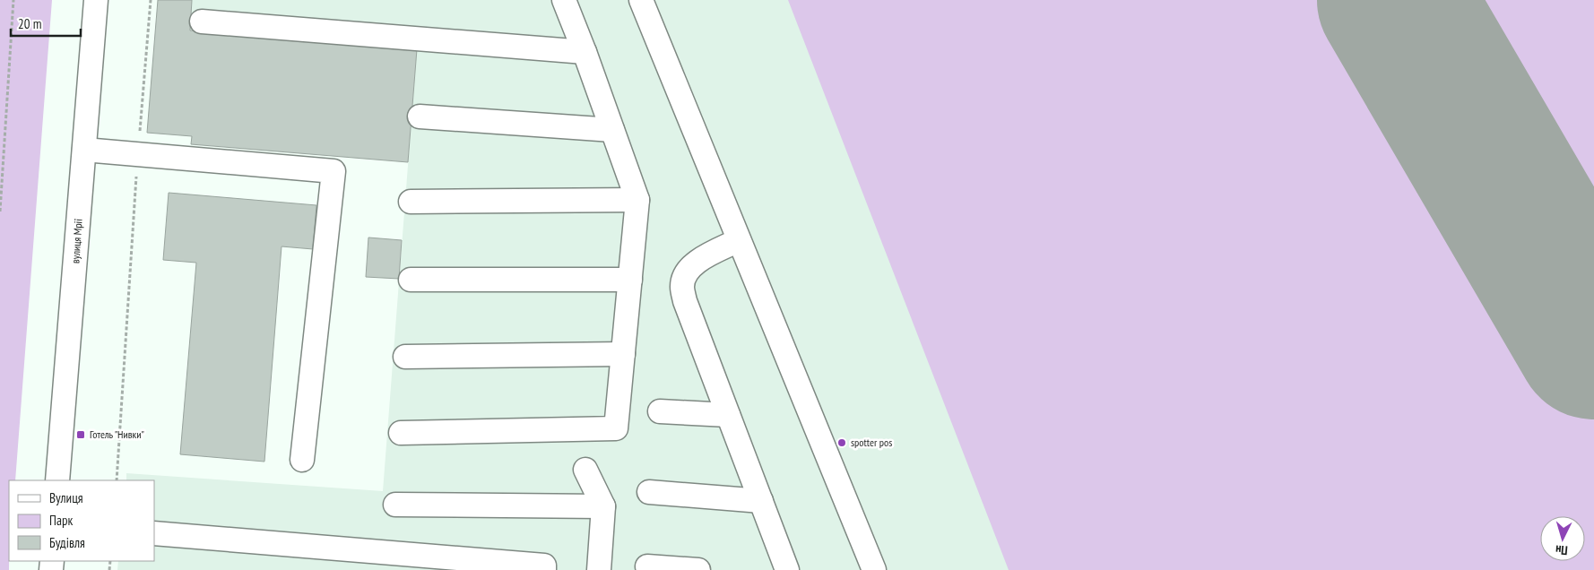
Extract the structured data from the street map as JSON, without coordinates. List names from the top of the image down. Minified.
{"streets":{"street":["вулиця Мрії"]},"places":{"transit":["Готель \"Нивки\""],"other":["spotter pos"]},"legend":["Вулиця","Парк","Будівля"],"scale_bar":"20 m","north":"bottom"}
